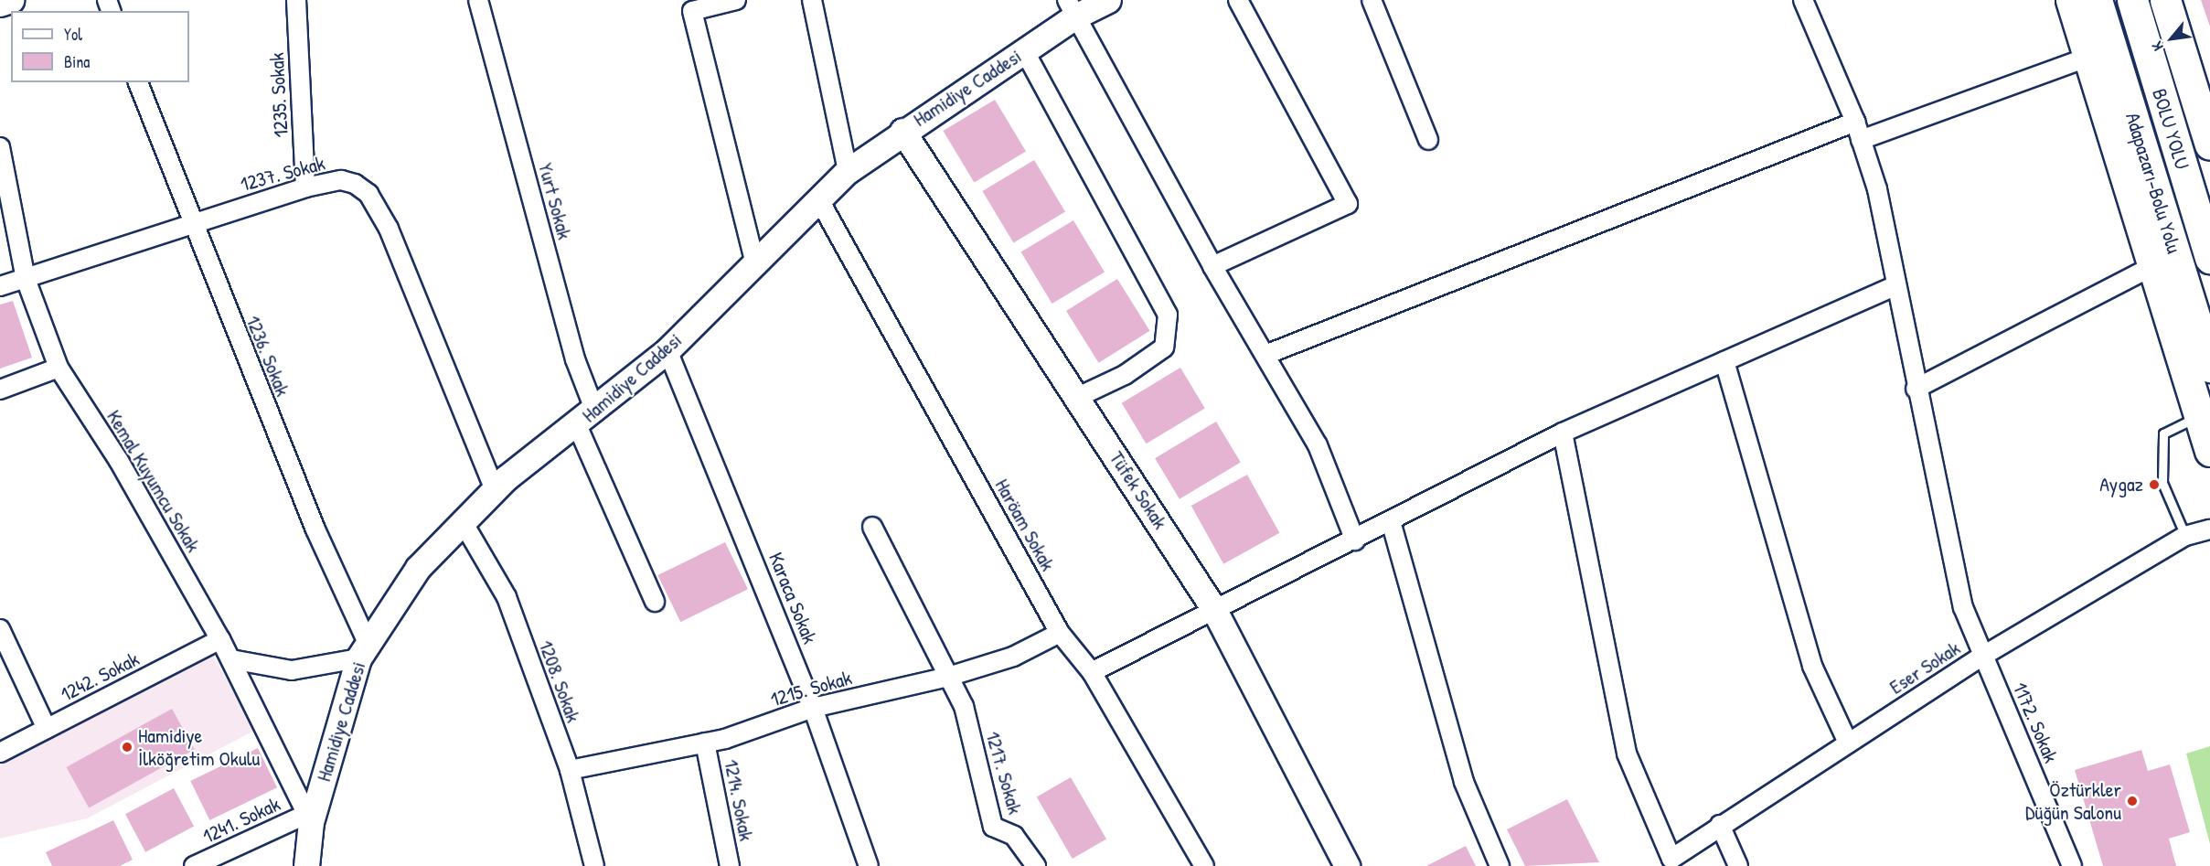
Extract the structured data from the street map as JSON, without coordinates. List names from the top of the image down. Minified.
{"streets":{"highway":["BOLU YOLU","Adapazarı-Bolu Yolu"],"street":["Hamidiye Caddesi","1235. Sokak","1237. Sokak","Yurt Sokak","1236. Sokak","Kemal Kuyumcu Sokak","Tüfek Sokak","Haröam Sokak","Karaca Sokak","Eser Sokak","1242. Sokak","1208. Sokak","1215. Sokak","1172. Sokak","1217. Sokak","1214. Sokak","1241. Sokak"]},"crossings":[["Hamidiye Caddesi","1237. Sokak"],["Hamidiye Caddesi","Yurt Sokak"],["Hamidiye Caddesi","1236. Sokak"],["Hamidiye Caddesi","Kemal Kuyumcu Sokak"],["Hamidiye Caddesi","Tüfek Sokak"],["Hamidiye Caddesi","Haröam Sokak"],["Hamidiye Caddesi","Karaca Sokak"],["Hamidiye Caddesi","1208. Sokak"],["Hamidiye Caddesi","1241. Sokak"],["1235. Sokak","1237. Sokak"],["1237. Sokak","1236. Sokak"],["1237. Sokak","Kemal Kuyumcu Sokak"],["Kemal Kuyumcu Sokak","1242. Sokak"],["Kemal Kuyumcu Sokak","1241. Sokak"],["Haröam Sokak","1215. Sokak"],["Karaca Sokak","1215. Sokak"],["Eser Sokak","1172. Sokak"],["1208. Sokak","1215. Sokak"],["1215. Sokak","1217. Sokak"],["1215. Sokak","1214. Sokak"]],"places":["Aygaz","Hamidiye İlköğretim Okulu","Öztürkler Düğün Salonu"],"legend":["Yol","Bina"],"north":"bottom left"}
